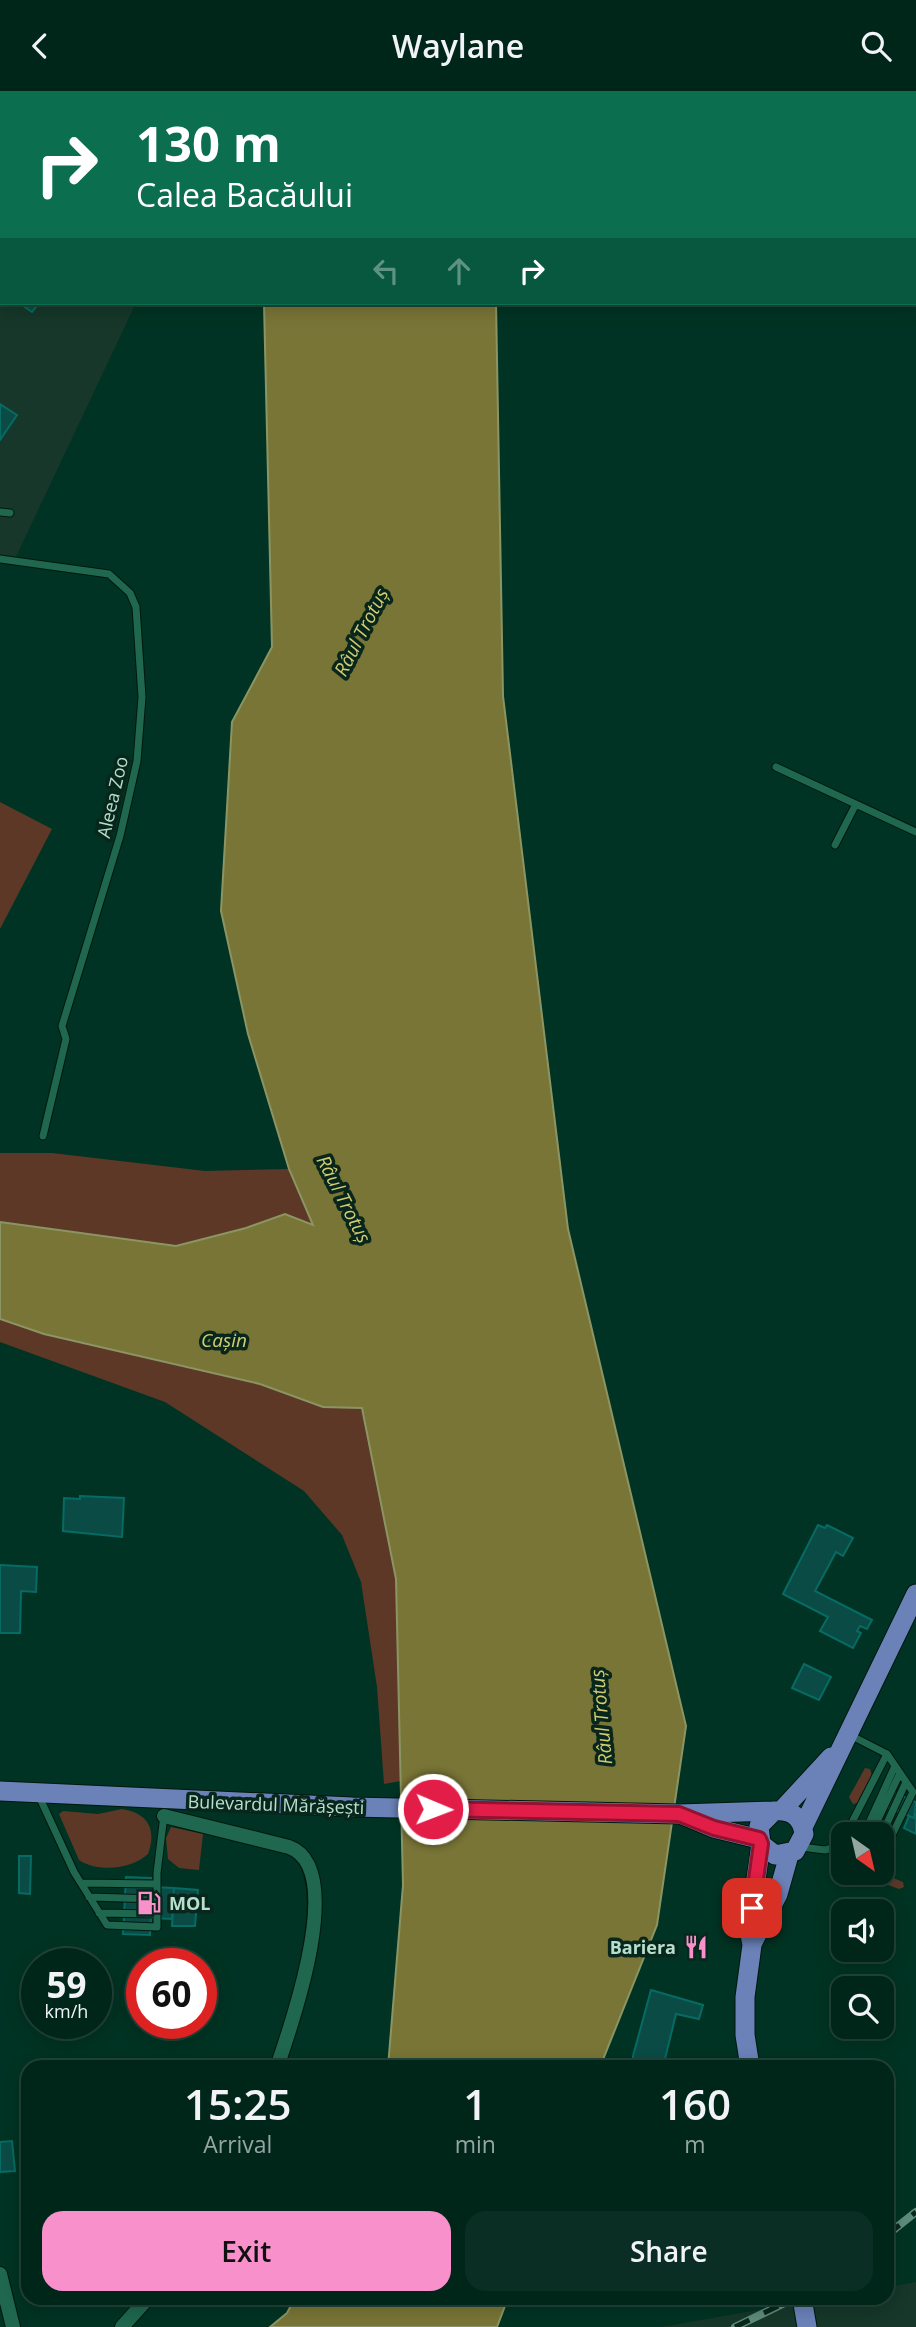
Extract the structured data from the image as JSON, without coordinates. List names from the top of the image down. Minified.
{"streets":{"main road":["Bulevardul Mărășești"],"lane":["Aleea Zoo"]},"water":["Râul Trotuș","Cașin"],"places":{"fuel station":["MOL"],"restaurant":["Bariera"]},"north":"bottom right","page":{"header":"Waylane","turn":["130 m","Calea Bacăului"],"speed":"59 km/h","limit":"60","eta":["15:25","Arrival","1","min","160","m"],"buttons":["Exit","Share"]}}
